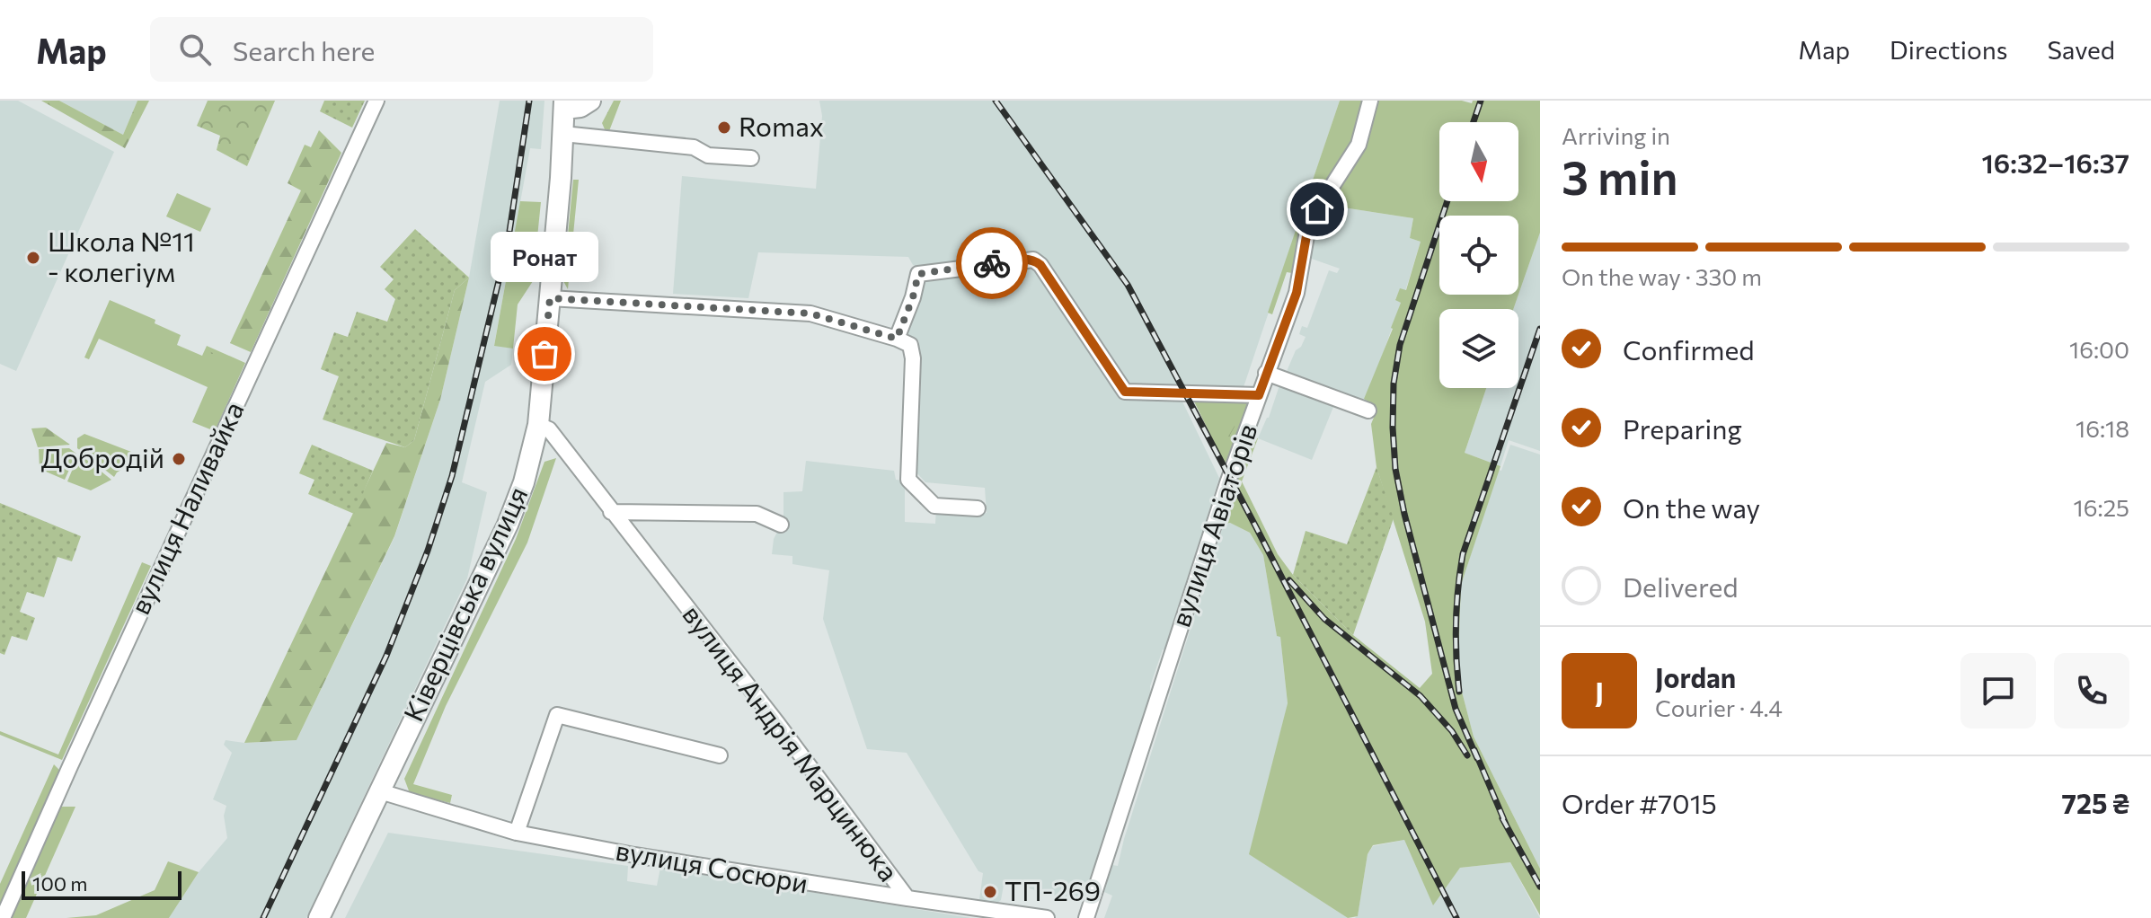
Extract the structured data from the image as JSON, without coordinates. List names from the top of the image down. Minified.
{"streets":{"main road":["Ківерцівська вулиця"],"street":["вулиця Наливайка","вулиця Авіаторів","вулиця Андрія Марцинюка","вулиця Сосюри"]},"crossings":[["Ківерцівська вулиця","вулиця Андрія Марцинюка"],["Ківерцівська вулиця","вулиця Сосюри"],["вулиця Андрія Марцинюка","вулиця Сосюри"]],"places":["Romax","Школа №11 - колегіум","Ронат","Добродій","ТП-269"],"scale_bar":"100 m","north":"bottom","page":{"header":"Map","search":"Search here","nav":["Map","Directions","Saved"],"heading":["3 min","Arriving in","16:32–16:37"],"panel":["Jordan","Courier · 4.4","Order #7015","725 ₴"],"bar":"On the way · 330 m","bubble":"Ронат","list":[["Confirmed","16:00"],["Preparing","16:18"],["On the way","16:25"],"Delivered"],"round":"J","scale":"100 m"}}
